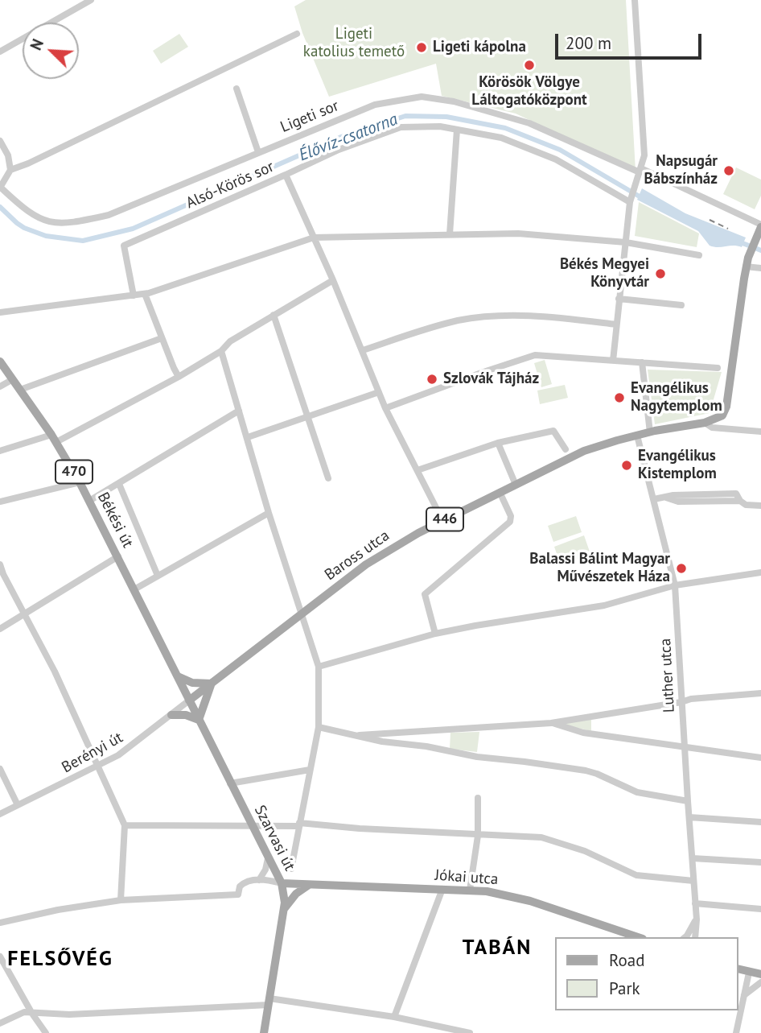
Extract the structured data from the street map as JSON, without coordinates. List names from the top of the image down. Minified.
{"streets":{"main road":["470","446","Békési út","Baross utca","Szarvasi út","Jókai utca"],"street":["Ligeti sor","Alsó-Körös sor","Luther utca","Berényi út"]},"crossings":[["Ligeti sor","446"],["446","Baross utca"],["446","Luther utca"],["Békési út","Baross utca"],["Békési út","Berényi út"],["Békési út","Szarvasi út"],["Baross utca","Luther utca"],["Baross utca","Berényi út"],["Baross utca","Szarvasi út"],["Berényi út","Szarvasi út"],["Szarvasi út","Jókai utca"]],"districts":["TABÁN","FELSŐVÉG"],"water":["Élővíz-csatorna"],"parks":["Ligeti katolius temető"],"places":["Ligeti kápolna","Körösök Völgye Láltogatóközpont","Napsugár Bábszínház","Békés Megyei Könyvtár","Szlovák Tájház","Evangélikus Nagytemplom","Evangélikus Kistemplom","Balassi Bálint Magyar Művészetek Háza"],"legend":["Road","Park"],"scale_bar":"200 m","north":"top left"}
